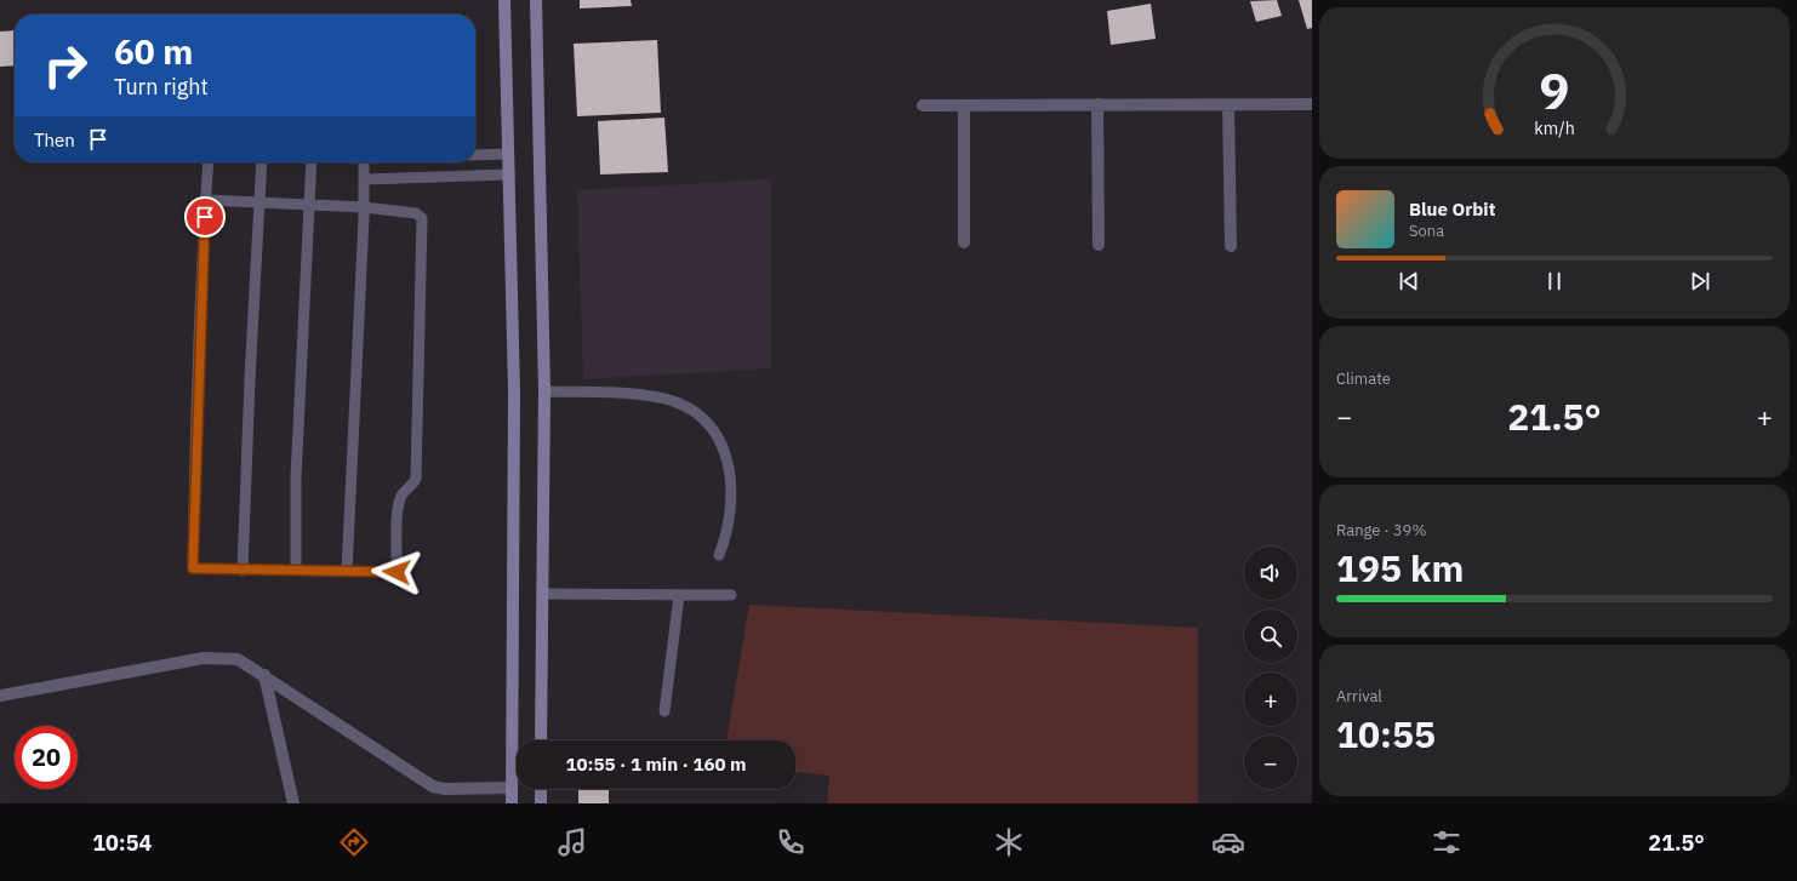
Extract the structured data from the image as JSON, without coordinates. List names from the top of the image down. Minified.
{"page":{"turn":["60 m","Turn right"],"then":"Then","song":["Blue Orbit","Sona"],"tile":["Climate",["Range · 39%","195 km"],["Arrival","10:55"]],"heat":["−","21.5°","+"],"map_buttons":["+","−"],"limit":"20","trip":"10:55 · 1 min · 160 m","tabs":["10:54","21.5°"],"gauge":["9","km/h"]}}
